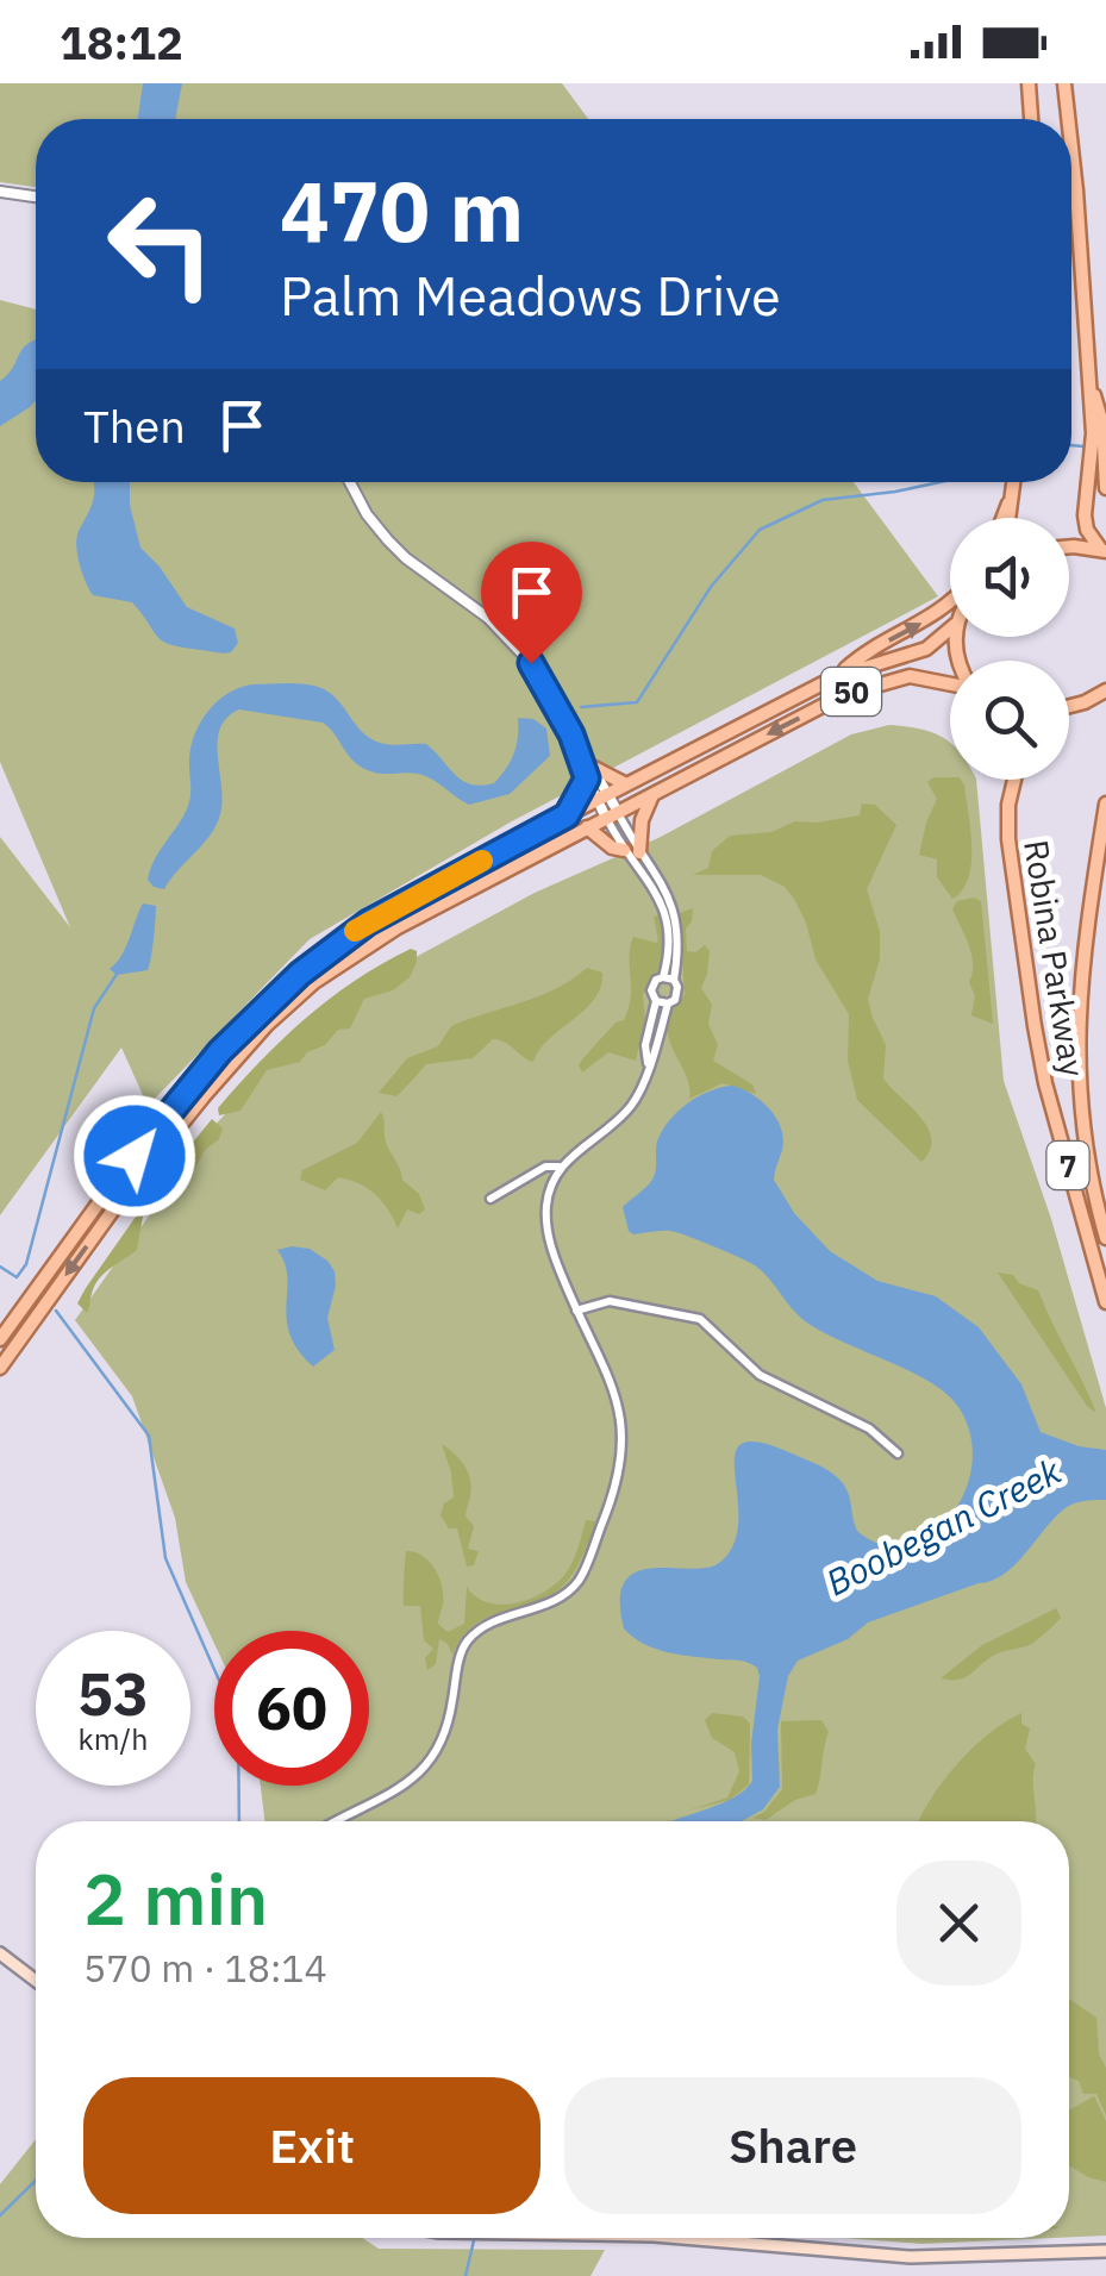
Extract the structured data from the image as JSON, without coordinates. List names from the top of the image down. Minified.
{"streets":{"main road":["50","Robina Parkway","7"]},"water":["Boobegan Creek"],"page":{"status":"18:12","turn":["470 m","Palm Meadows Drive"],"then":"Then","speed":"53 km/h","limit":"60","heading":["2 min","570 m · 18:14"],"buttons":["Exit","Share"]}}
